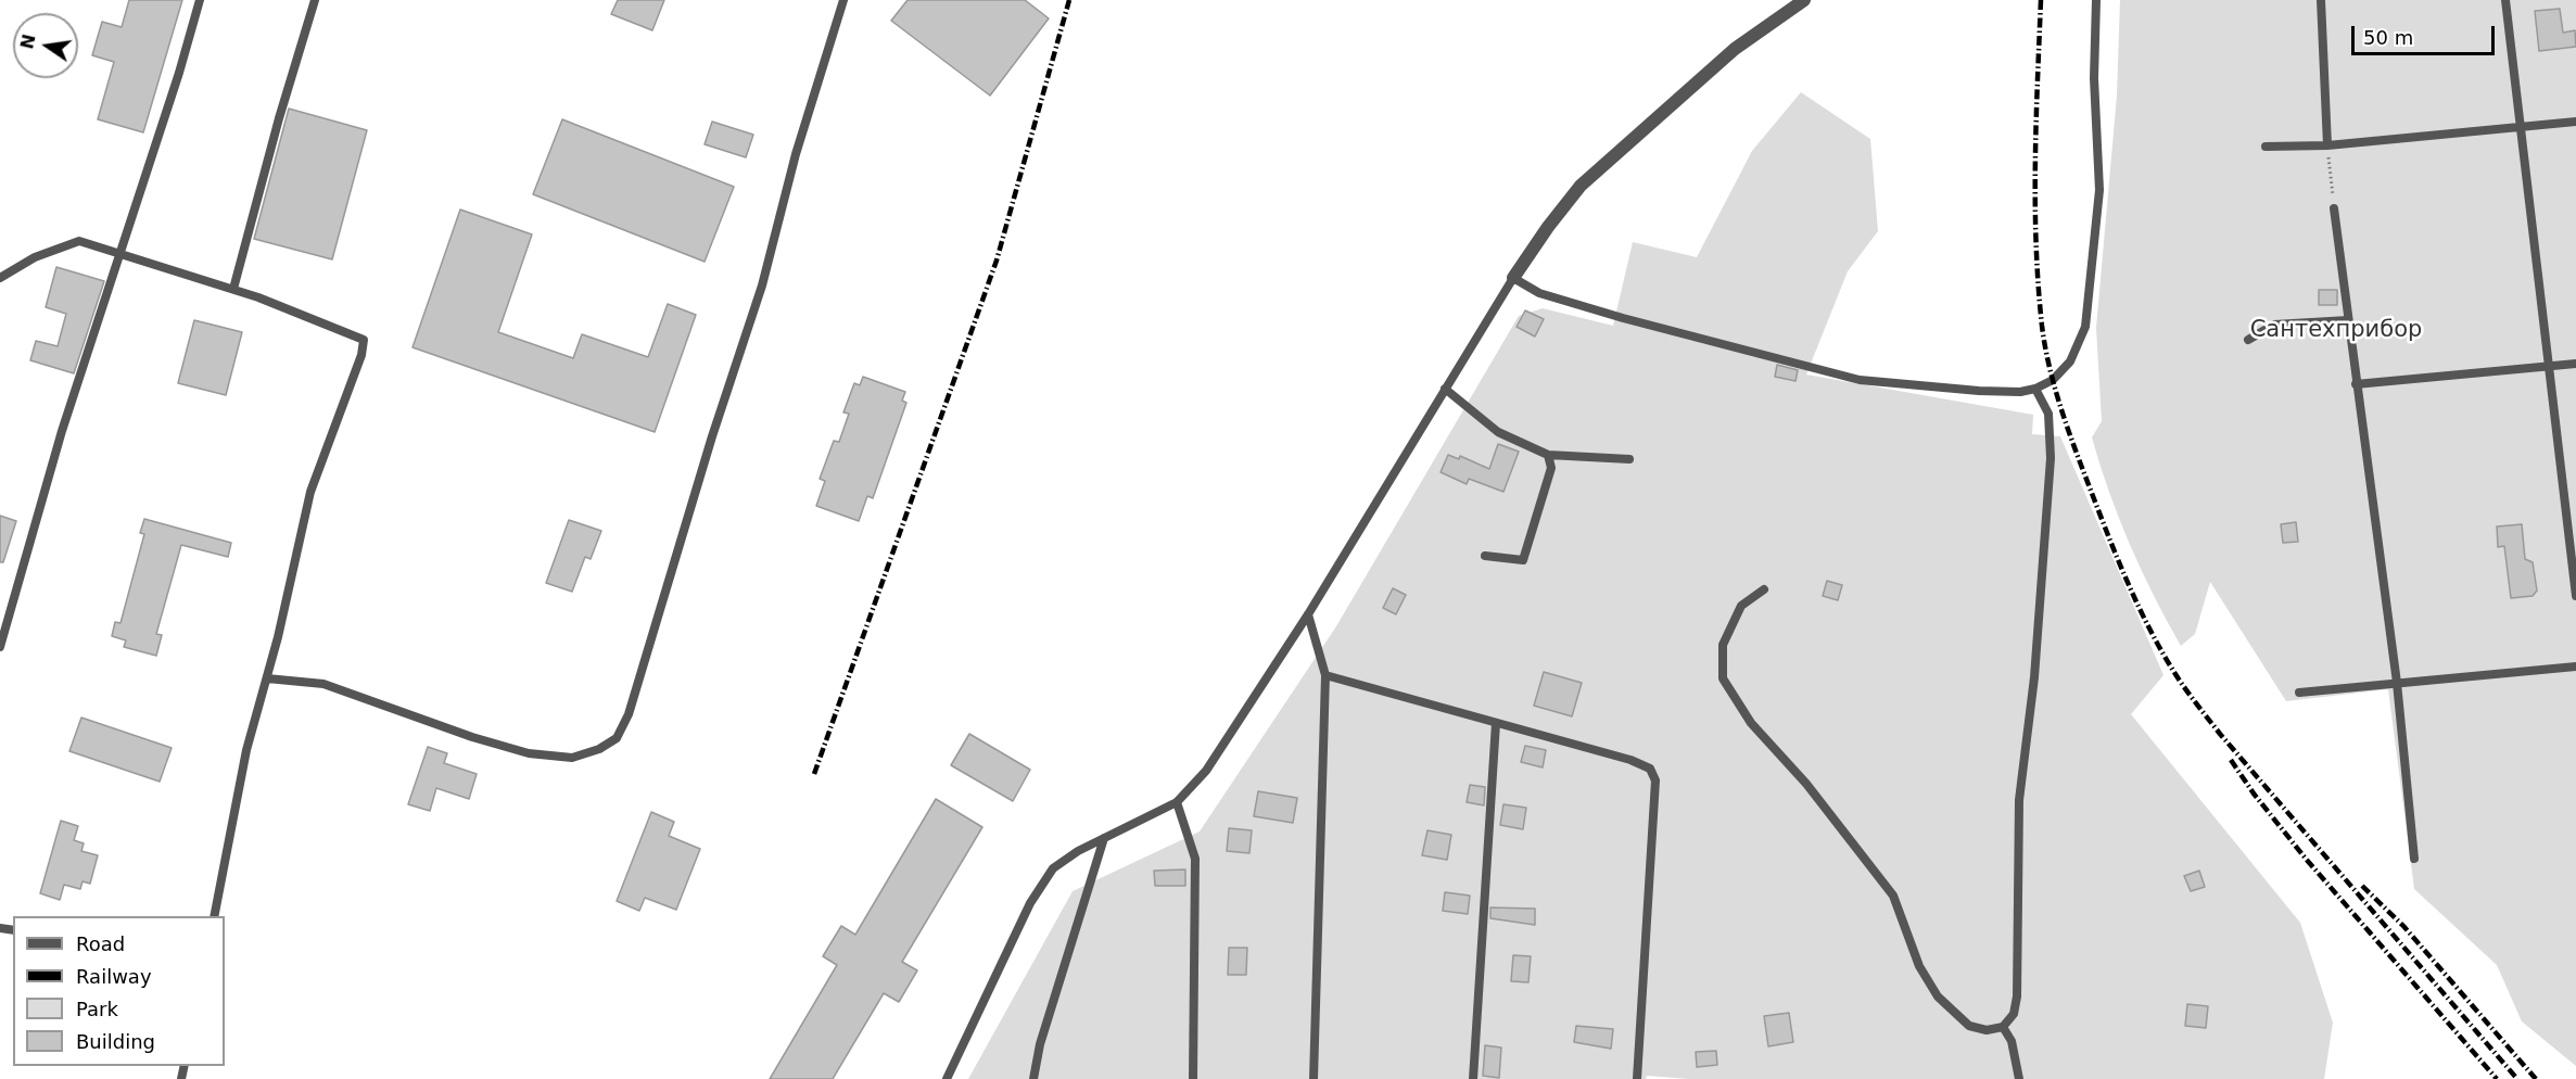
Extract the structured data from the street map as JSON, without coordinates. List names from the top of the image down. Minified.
{"parks":["Сантехприбор"],"legend":["Road","Railway","Park","Building"],"scale_bar":"50 m","north":"left"}
